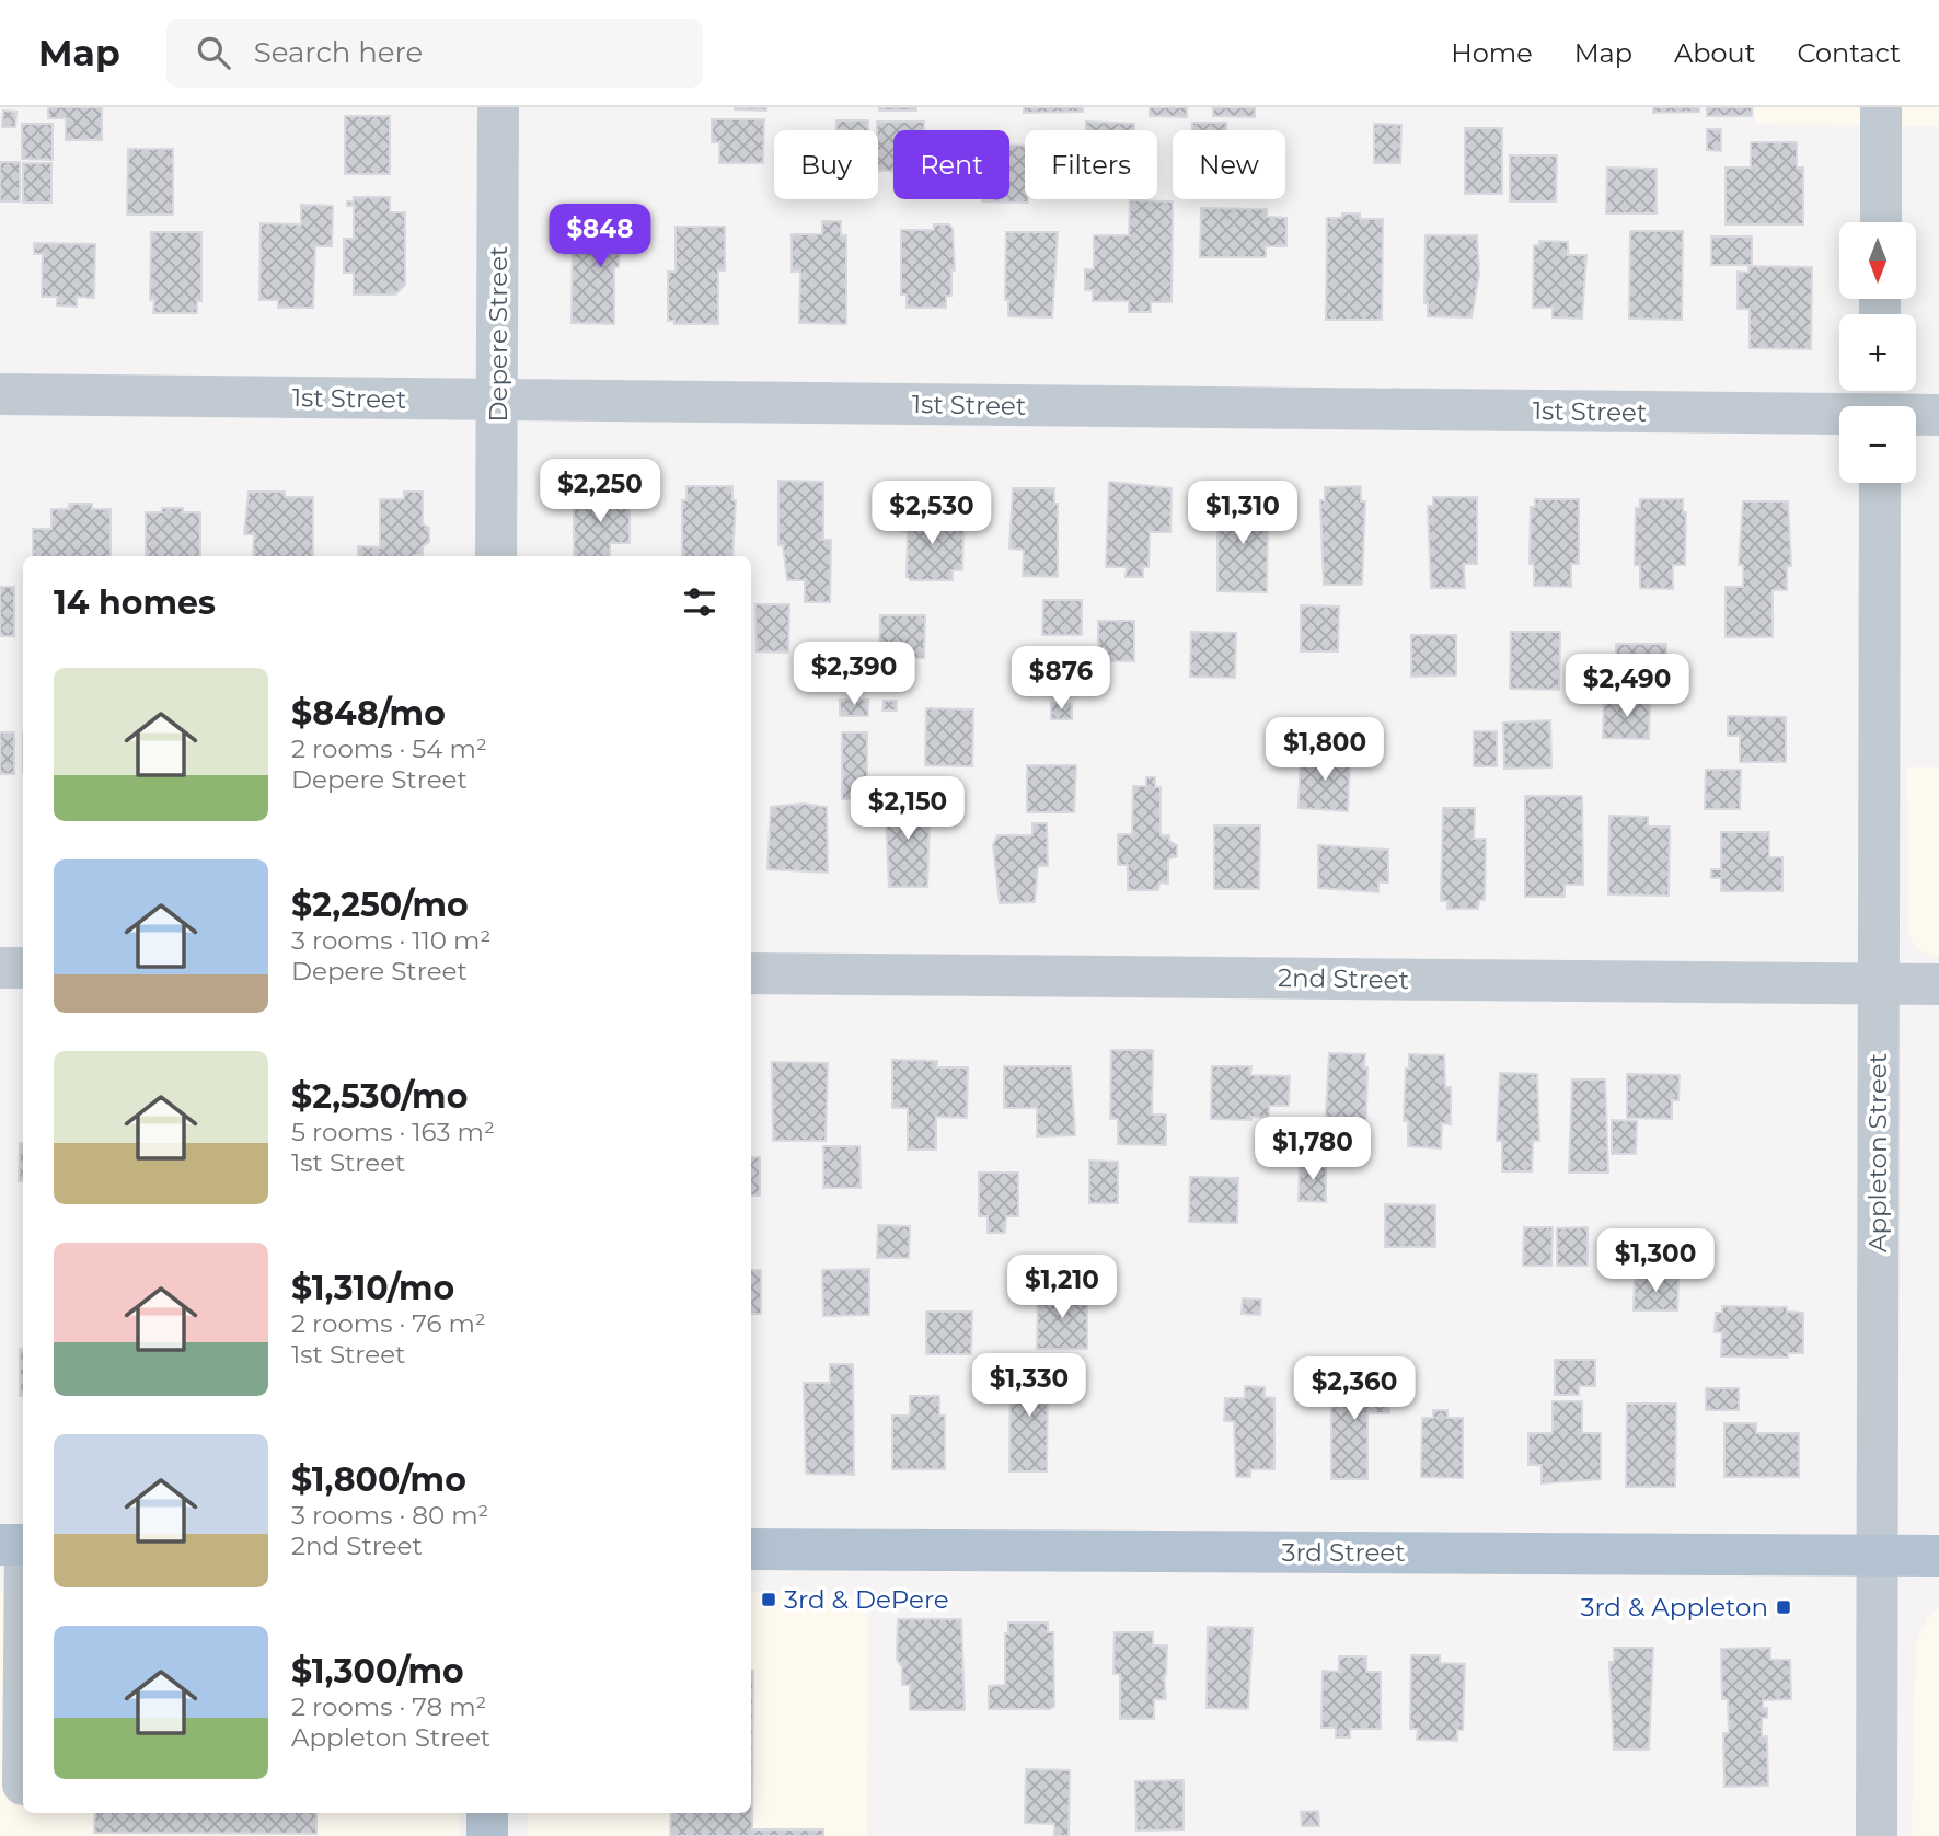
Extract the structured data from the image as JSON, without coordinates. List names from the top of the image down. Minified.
{"streets":{"main road":["3rd Street"],"street":["Depere Street","1st Street","2nd Street","Appleton Street"]},"crossings":[["Depere Street","1st Street"],["2nd Street","Appleton Street"],["Appleton Street","3rd Street"]],"places":{"transit":["3rd & DePere","3rd & Appleton"]},"north":"bottom","page":{"header":"Map","search":"Search here","nav":["Home","Map","About","Contact"],"chip":["Buy","Rent","Filters","New"],"price":["$848","$2,250","$2,530","$1,310","$2,390","$876","$2,490","$1,800","$2,150","$1,780","$1,300","$1,210","$1,330","$2,360"],"map_buttons":["+","−"],"heading":"14 homes","list":[{"name":"$848/mo","note":"2 rooms · 54 m² · Depere Street"},{"name":"$2,250/mo","note":"3 rooms · 110 m² · Depere Street"},{"name":"$2,530/mo","note":"5 rooms · 163 m² · 1st Street"},{"name":"$1,310/mo","note":"2 rooms · 76 m² · 1st Street"},{"name":"$1,800/mo","note":"3 rooms · 80 m² · 2nd Street"},{"name":"$1,300/mo","note":"2 rooms · 78 m² · Appleton Street"}]}}
